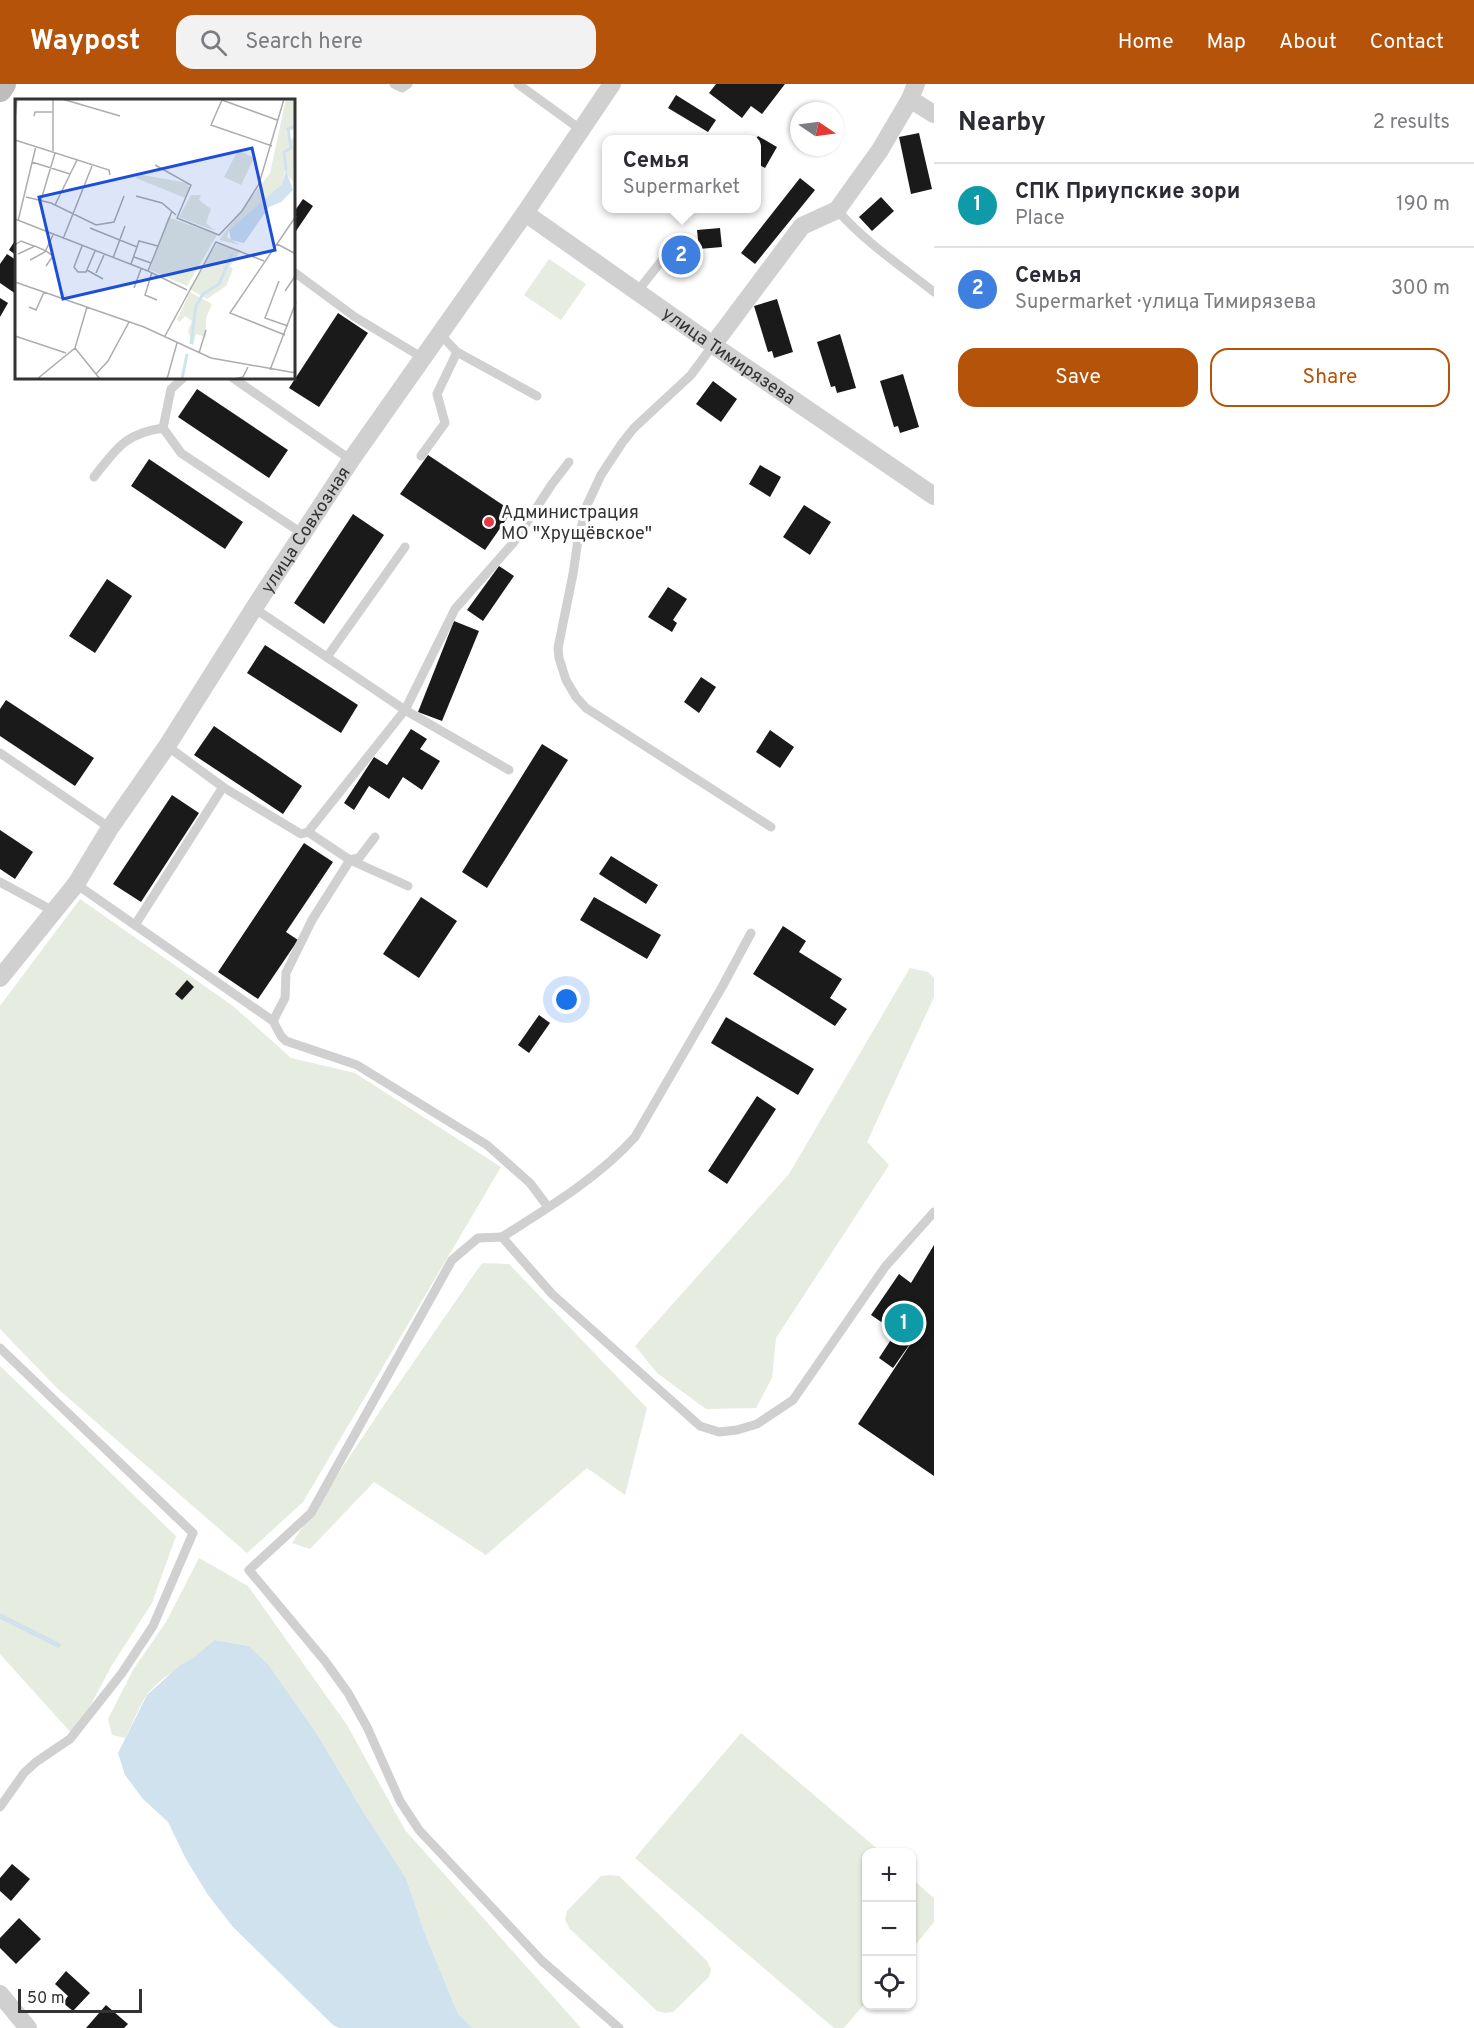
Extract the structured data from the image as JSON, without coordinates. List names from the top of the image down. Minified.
{"streets":{"street":["улица Тимирязева","улица Совхозная"]},"crossings":[["улица Тимирязева","улица Совхозная"]],"places":["Администрация МО \"Хрущёвское\""],"scale_bar":"50 m","north":"right","page":{"header":"Waypost","search":"Search here","nav":["Home","Map","About","Contact"],"heading":["Nearby","2 results"],"popup":["Семья","Supermarket"],"list":[{"mark":"1","name":"СПК Приупские зори","note":"Place","value":"190 m"},{"mark":"2","name":"Семья","note":"Supermarket · улица Тимирязева","value":"300 m"}],"pins":["2","1"],"buttons":["Save","Share"],"map_buttons":["+","−"],"scale":"50 m"}}
